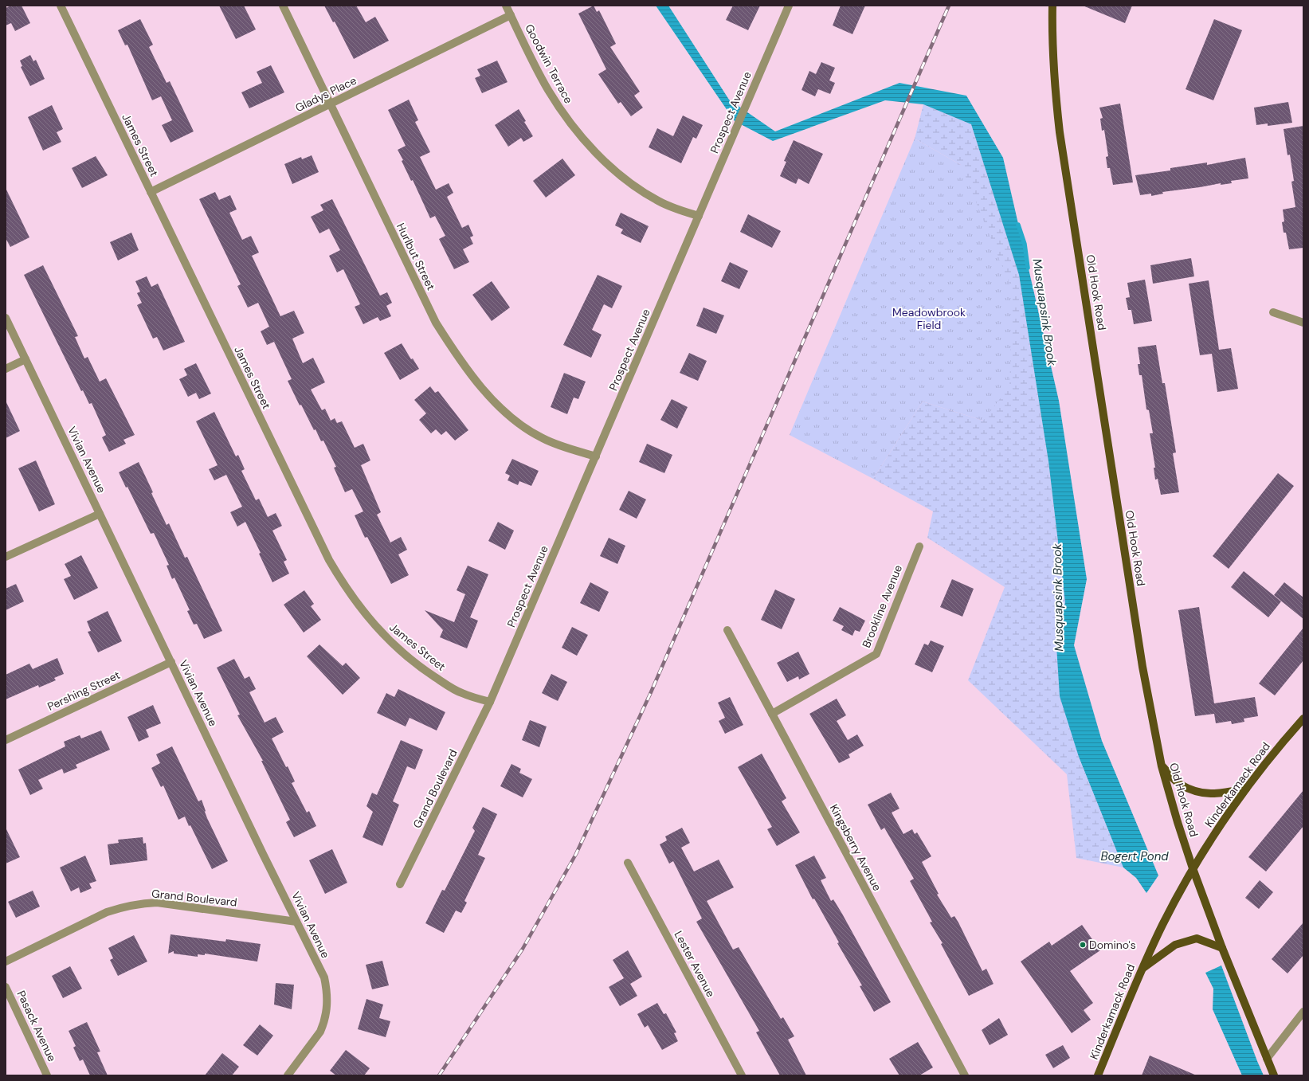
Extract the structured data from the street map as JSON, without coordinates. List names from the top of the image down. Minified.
{"streets":{"main road":["Old Hook Road","Kinderkamack Road"],"street":["Goodwin Terrace","Gladys Place","Prospect Avenue","James Street","Hurlbut Street","Vivian Avenue","Brookline Avenue","Pershing Street","Grand Boulevard","Kingsberry Avenue","Lester Avenue","Pasack Avenue"]},"crossings":[["Goodwin Terrace","Gladys Place"],["Goodwin Terrace","Prospect Avenue"],["Gladys Place","James Street"],["Gladys Place","Hurlbut Street"],["Prospect Avenue","James Street"],["Prospect Avenue","Hurlbut Street"],["Prospect Avenue","Grand Boulevard"],["James Street","Grand Boulevard"],["Old Hook Road","Kinderkamack Road"],["Vivian Avenue","Pershing Street"],["Vivian Avenue","Grand Boulevard"],["Brookline Avenue","Kingsberry Avenue"]],"water":["Musquapsink Brook","Bogert Pond"],"parks":["Meadowbrook Field"],"places":["Domino's"]}
